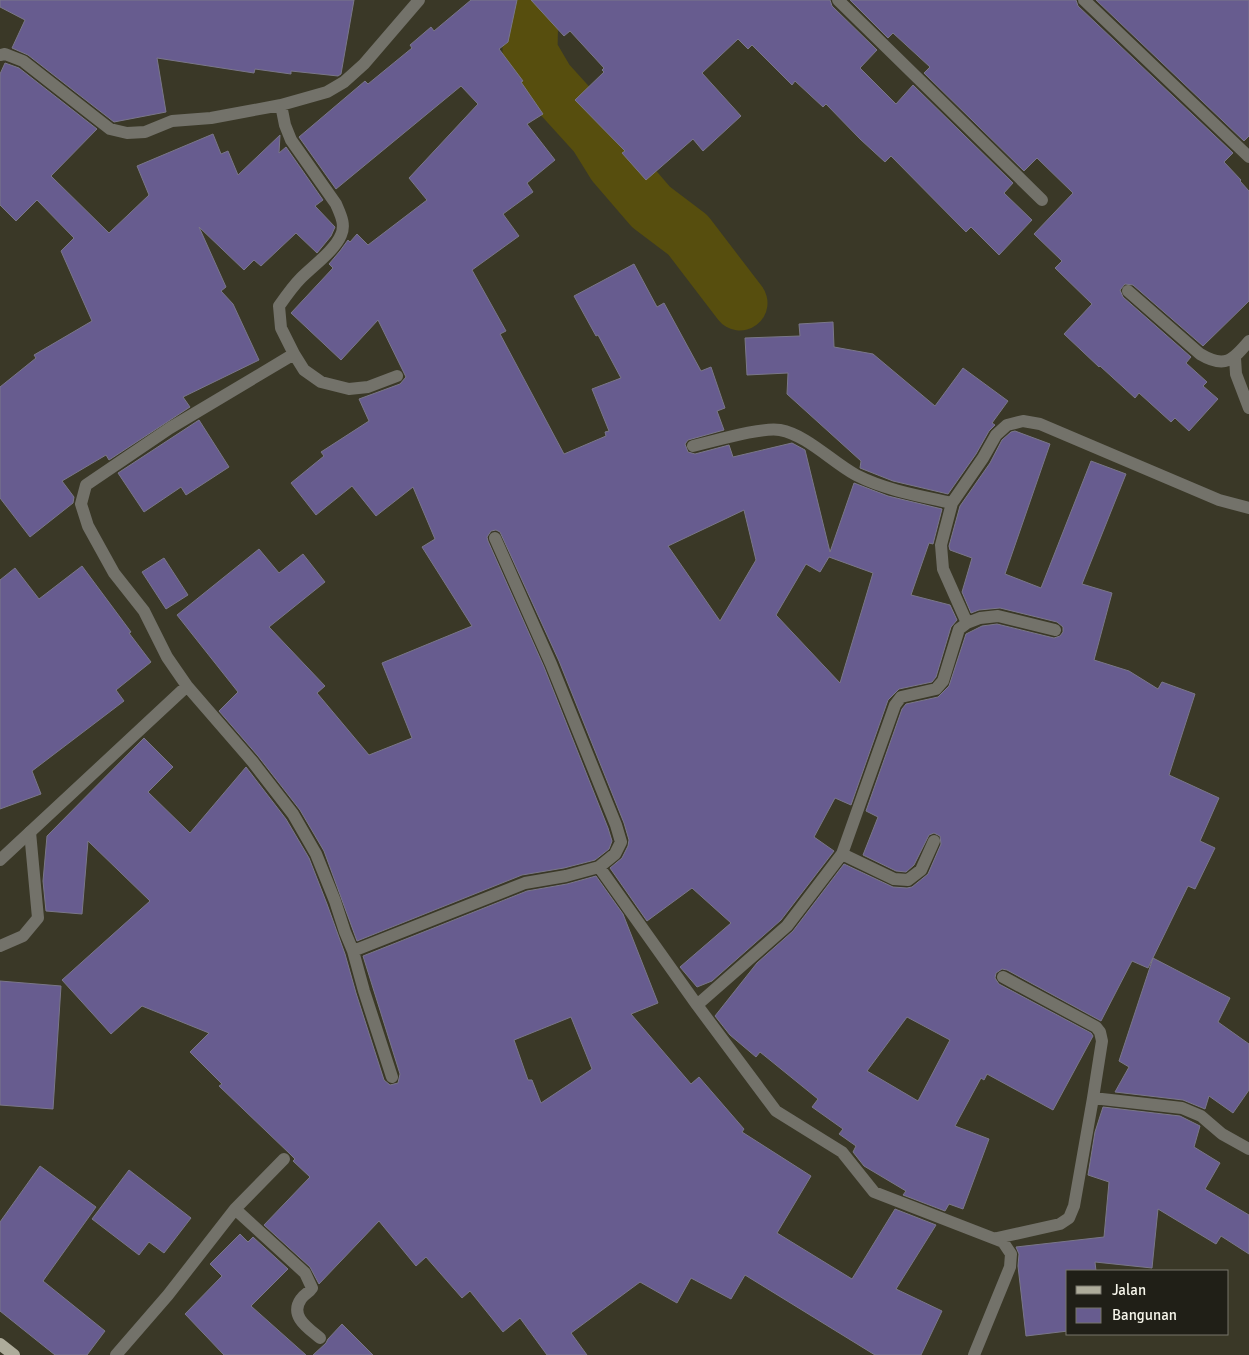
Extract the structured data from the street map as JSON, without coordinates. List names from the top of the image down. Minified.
{"legend":["Jalan","Bangunan"]}
